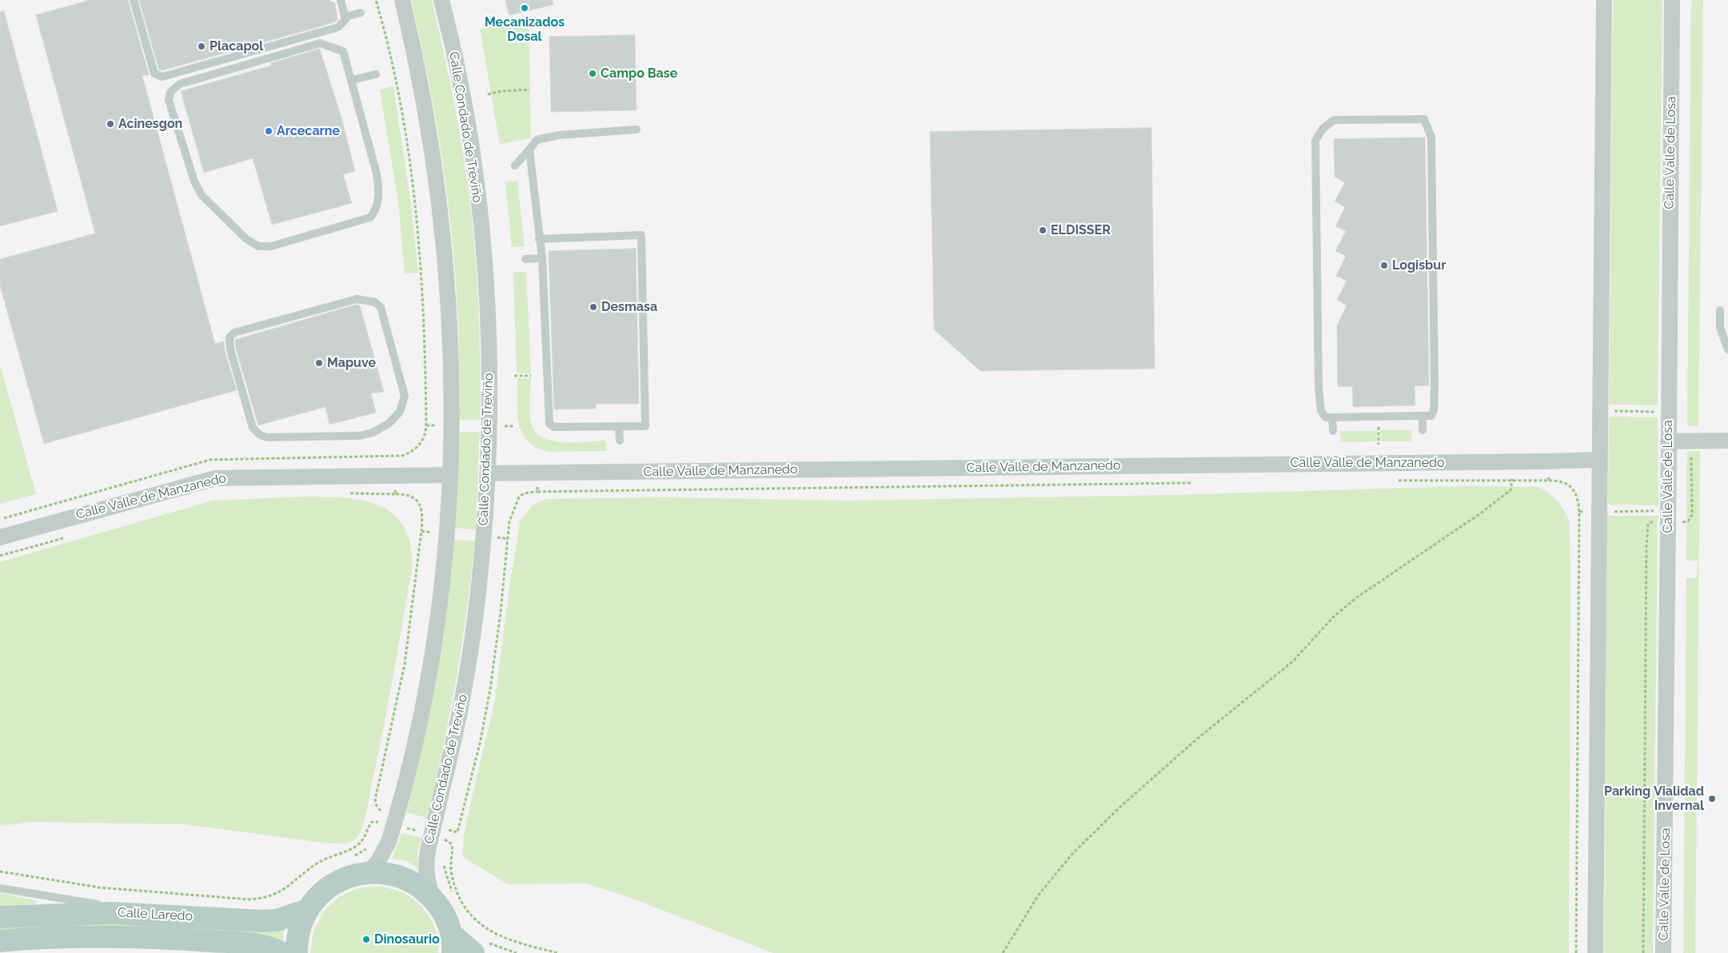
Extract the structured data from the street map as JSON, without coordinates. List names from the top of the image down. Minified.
{"streets":{"main road":["Calle Laredo"],"street":["Calle Condado de Treviño","Calle Valle de Losa","Calle Valle de Manzanedo"]},"crossings":[["Calle Condado de Treviño","Calle Valle de Manzanedo"]],"places":["Mecanizados Dosal","Placapol","Campo Base","Acinesgon","Arcecarne","ELDISSER","Logisbur","Desmasa","Mapuve","Parking Vialidad Invernal","Dinosaurio"]}
